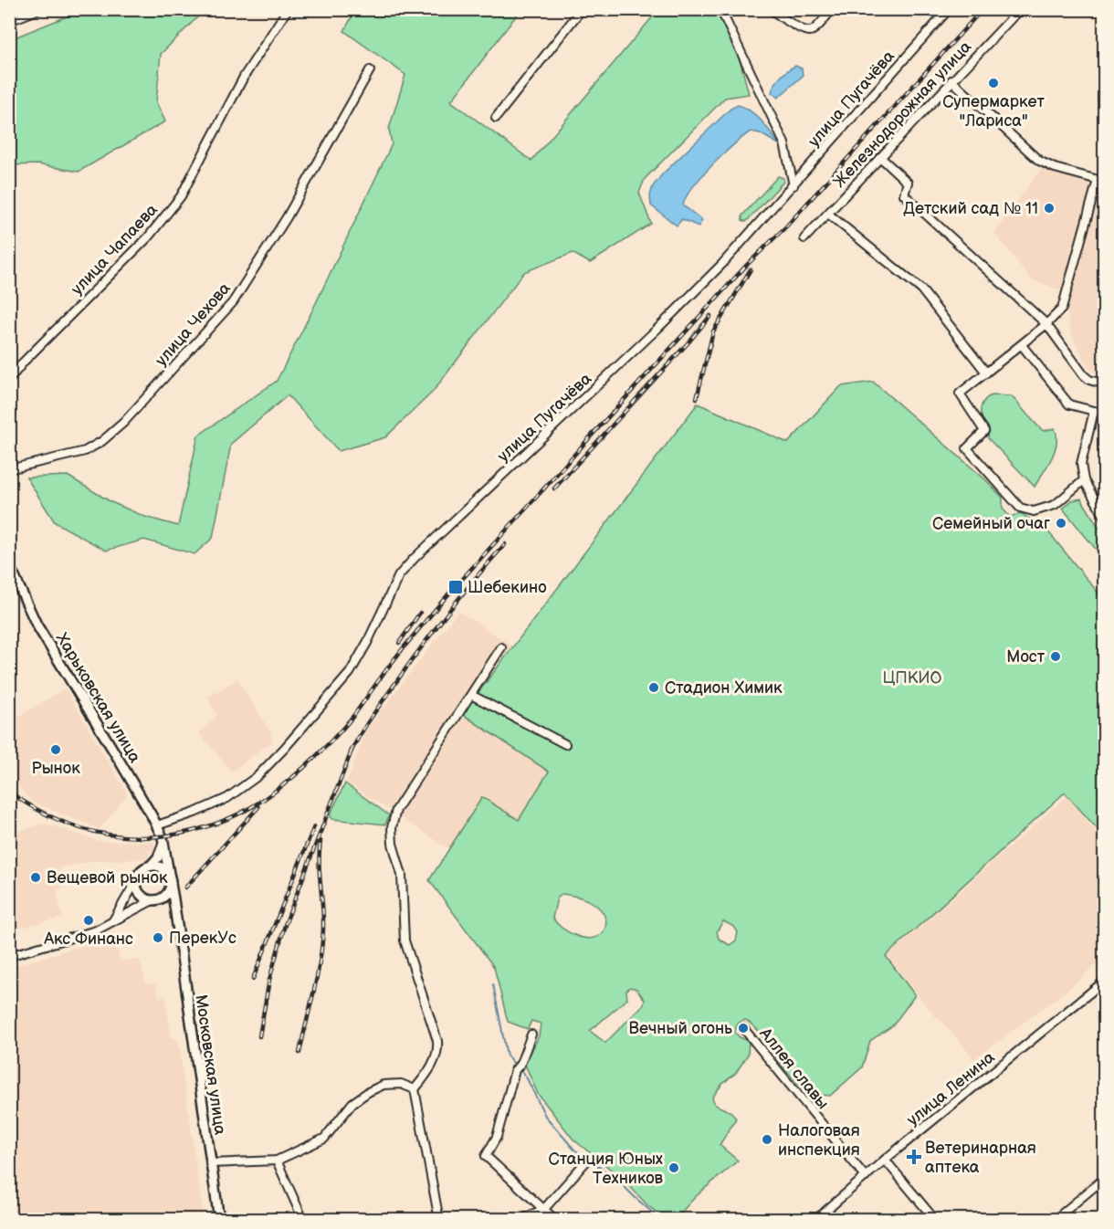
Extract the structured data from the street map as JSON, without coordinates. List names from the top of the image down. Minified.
{"streets":{"main road":["Харьковская улица","Московская улица"],"street":["улица Пугачёва","Железнодорожная улица","улица Чапаева","улица Чехова","Аллея славы","улица Ленина"]},"crossings":[["улица Пугачёва","Харьковская улица"],["Харьковская улица","Московская улица"],["Аллея славы","улица Ленина"]],"parks":["ЦПКИО"],"places":{"other":["Супермаркет \"Лариса\"","Детский сад № 11","Семейный очаг","Мост","Стадион Химик","Рынок","Вещевой рынок","Акс Финанс","ПерекУс","Вечный огонь","Налоговая инспекция","Станция Юных Техников"],"transit":["Шебекино"],"health":["Ветеринарная аптека"]}}
